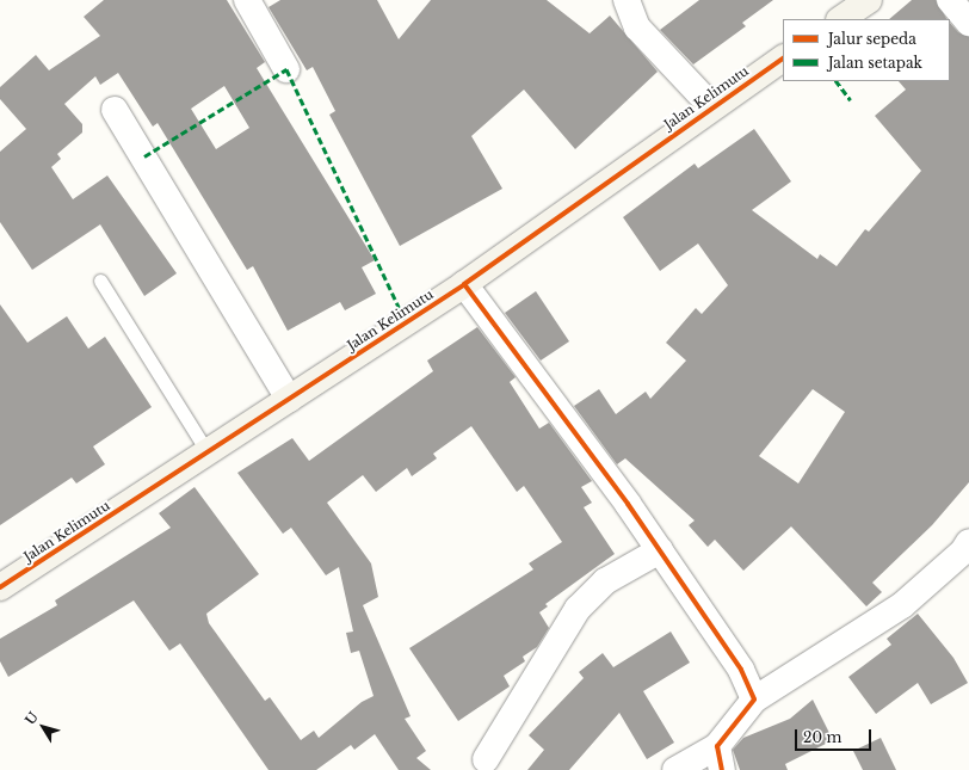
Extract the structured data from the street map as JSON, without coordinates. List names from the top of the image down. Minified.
{"streets":{"street":["Jalan Kelimutu"]},"legend":["Jalur sepeda","Jalan setapak"],"scale_bar":"20 m","north":"top left"}
